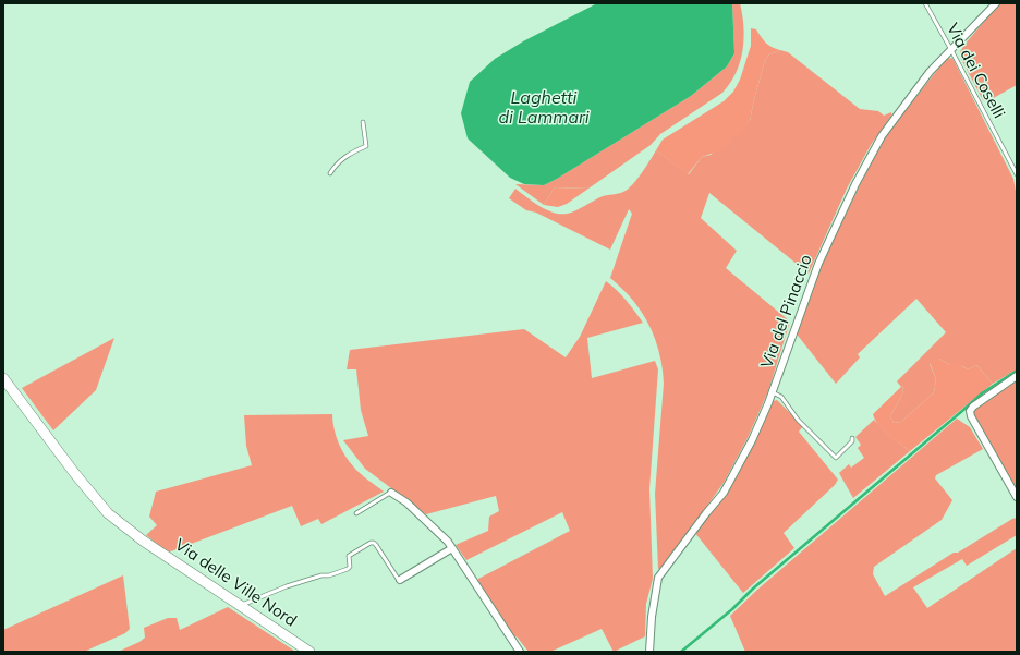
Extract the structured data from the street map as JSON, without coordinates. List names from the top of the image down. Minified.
{"streets":{"street":["Via del Pinaccio","Via delle Ville Nord"],"lane":["Via dei Coselli"]},"crossings":[["Via dei Coselli","Via del Pinaccio"]],"water":["Laghetti di Lammari"]}
